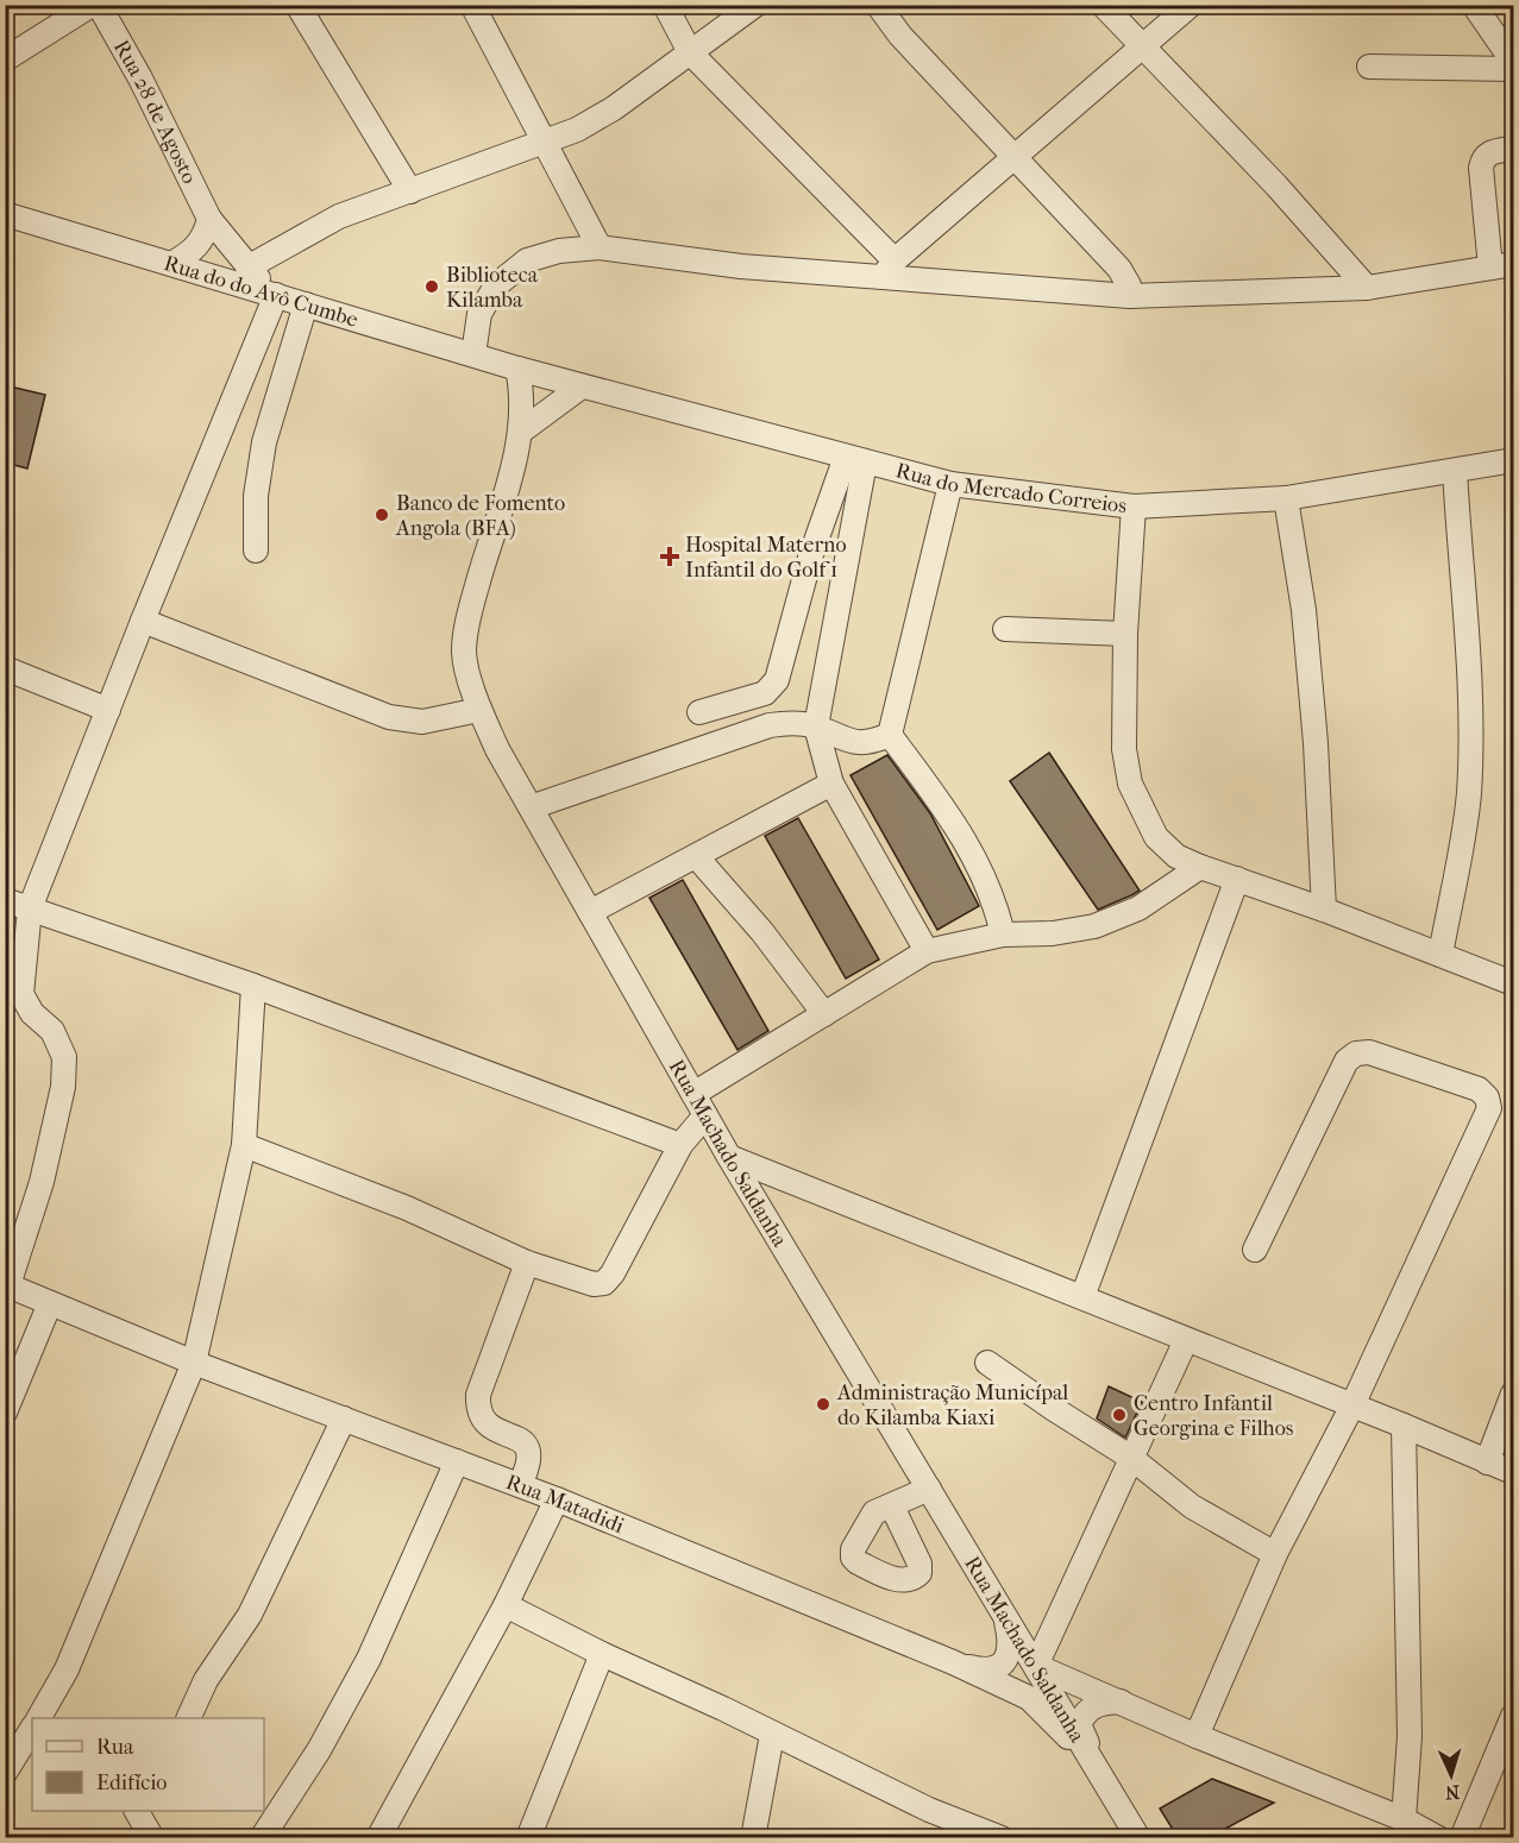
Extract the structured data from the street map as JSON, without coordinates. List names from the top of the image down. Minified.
{"streets":{"street":["Rua 28 de Agosto","Rua do do Avô Cumbe","Rua do Mercado Correios","Rua Machado Saldanha","Rua Matadidi"]},"crossings":[["Rua 28 de Agosto","Rua do do Avô Cumbe"],["Rua do do Avô Cumbe","Rua do Mercado Correios"],["Rua do do Avô Cumbe","Rua Machado Saldanha"],["Rua do Mercado Correios","Rua Machado Saldanha"],["Rua Machado Saldanha","Rua Matadidi"]],"places":{"other":["Biblioteca Kilamba","Banco de Fomento Angola (BFA)","Administração Municípal do Kilamba Kiaxi","Centro Infantil Georgina e Filhos"],"health":["Hospital Materno Infantil do Golf 1"]},"legend":["Rua","Edifício"],"north":"bottom"}
